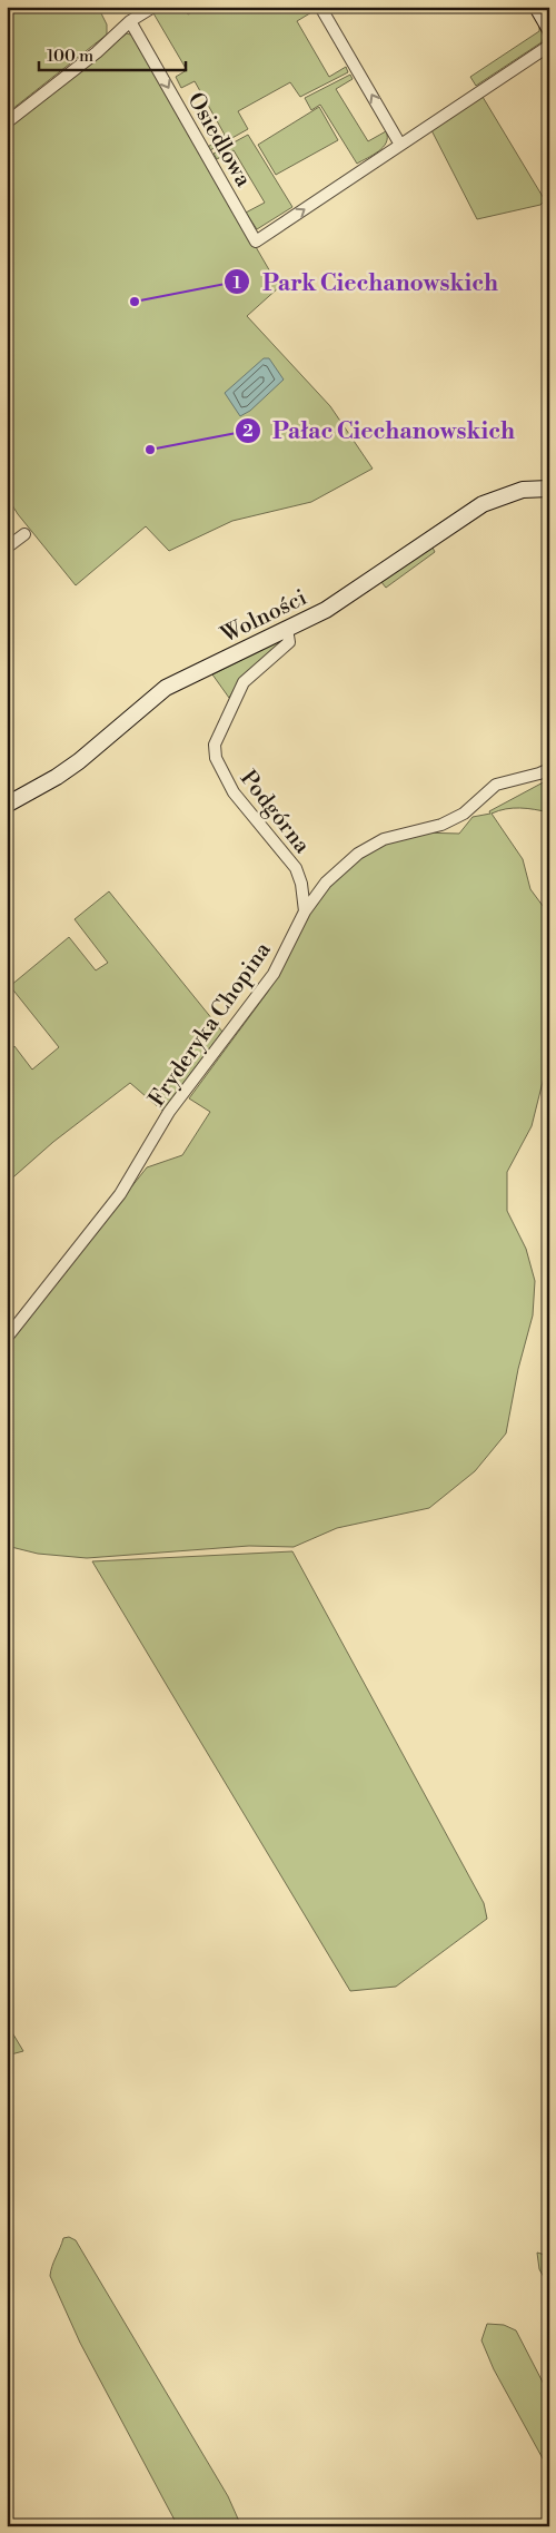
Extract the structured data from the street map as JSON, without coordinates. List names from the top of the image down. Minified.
{"streets":{"street":["Osiedlowa","Wolności","Podgórna","Fryderyka Chopina"]},"crossings":[["Wolności","Podgórna"],["Podgórna","Fryderyka Chopina"]],"places":["Park Ciechanowskich","Pałac Ciechanowskich"],"scale_bar":"100 m"}
